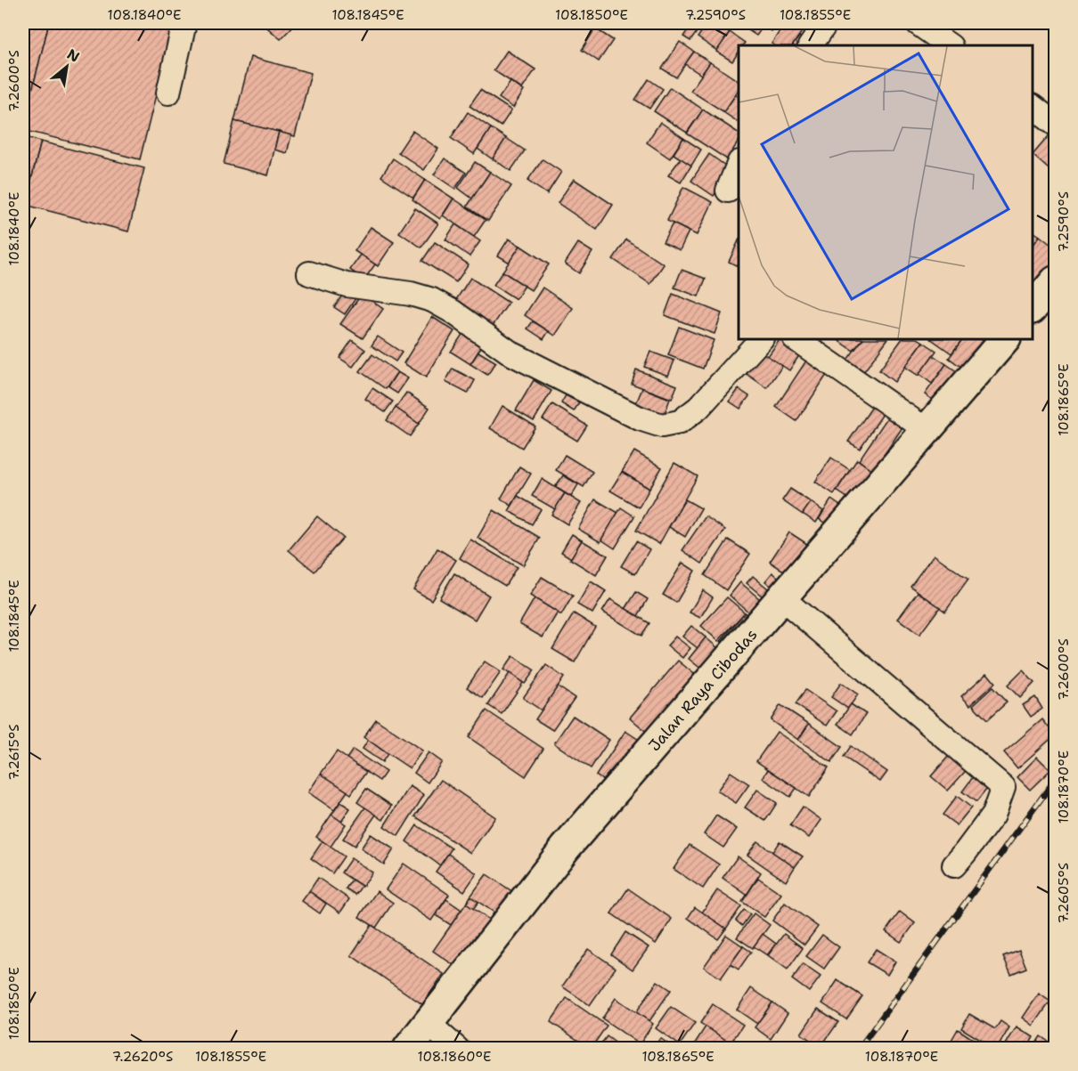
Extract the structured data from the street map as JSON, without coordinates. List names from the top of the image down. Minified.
{"streets":{"highway":["Jalan Raya Cibodas"]},"north":"top right","coordinates":["108.1840°E","108.1845°E","108.1850°E","7.2590°S","108.1855°E","7.2600°S","108.1865°E","7.2615°S","108.1870°E","7.2605°S","7.2620°S","108.1860°E"]}
